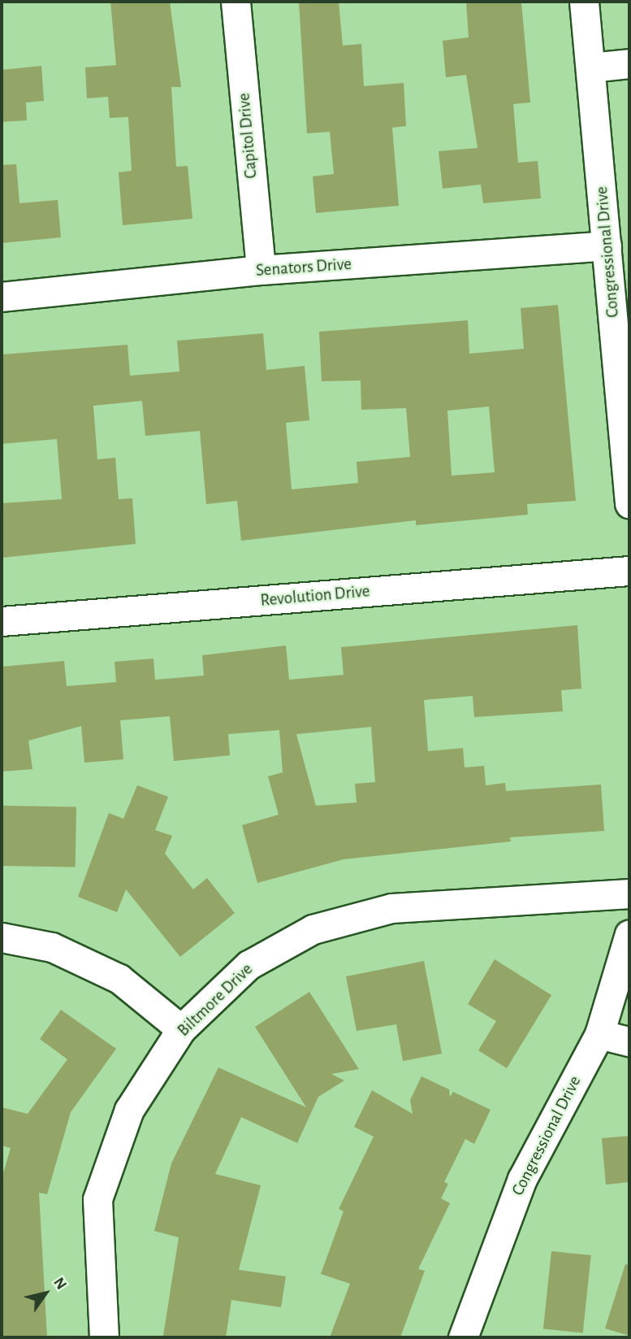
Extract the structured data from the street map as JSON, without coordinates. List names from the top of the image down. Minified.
{"streets":{"street":["Capitol Drive","Congressional Drive","Senators Drive","Revolution Drive","Biltmore Drive"]},"crossings":[["Capitol Drive","Senators Drive"],["Congressional Drive","Senators Drive"]],"north":"top right"}
